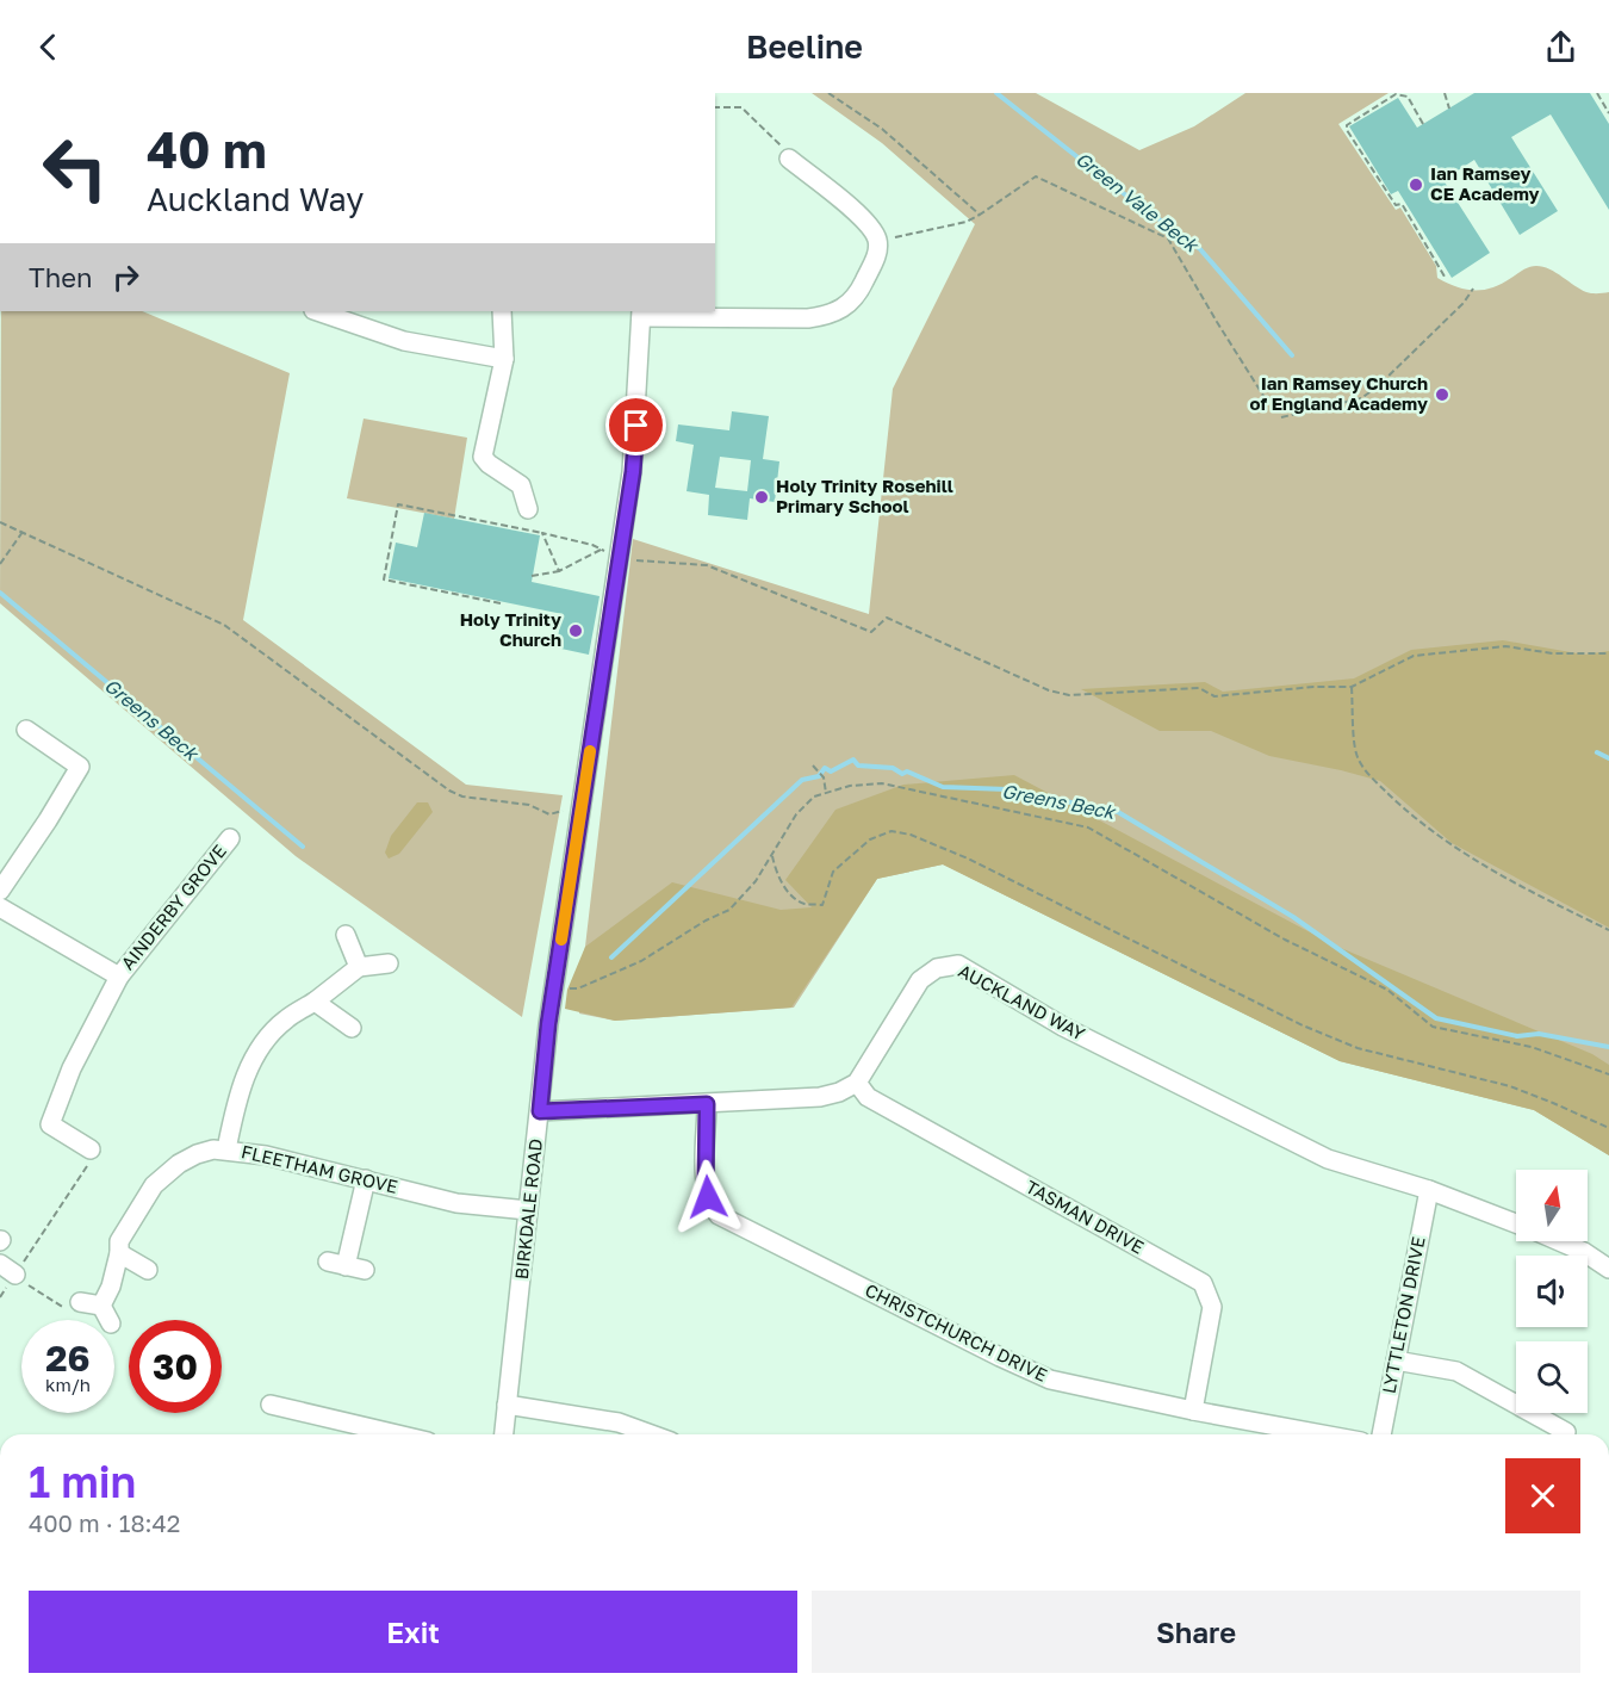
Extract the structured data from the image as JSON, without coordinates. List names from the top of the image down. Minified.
{"streets":{"street":["AINDERBY GROVE","AUCKLAND WAY","FLEETHAM GROVE","BIRKDALE ROAD","TASMAN DRIVE","LYTTLETON DRIVE","CHRISTCHURCH DRIVE"]},"crossings":[["AUCKLAND WAY","TASMAN DRIVE"],["AUCKLAND WAY","LYTTLETON DRIVE"],["FLEETHAM GROVE","BIRKDALE ROAD"],["TASMAN DRIVE","CHRISTCHURCH DRIVE"]],"water":["Green Vale Beck","Greens Beck"],"places":["Ian Ramsey CE Academy","Ian Ramsey Church of England Academy","Holy Trinity Rosehill Primary School","Holy Trinity Church"],"north":"top","page":{"header":"Beeline","turn":["40 m","Auckland Way"],"then":"Then","speed":"26 km/h","limit":"30","heading":["1 min","400 m · 18:42"],"buttons":["Exit","Share"]}}
